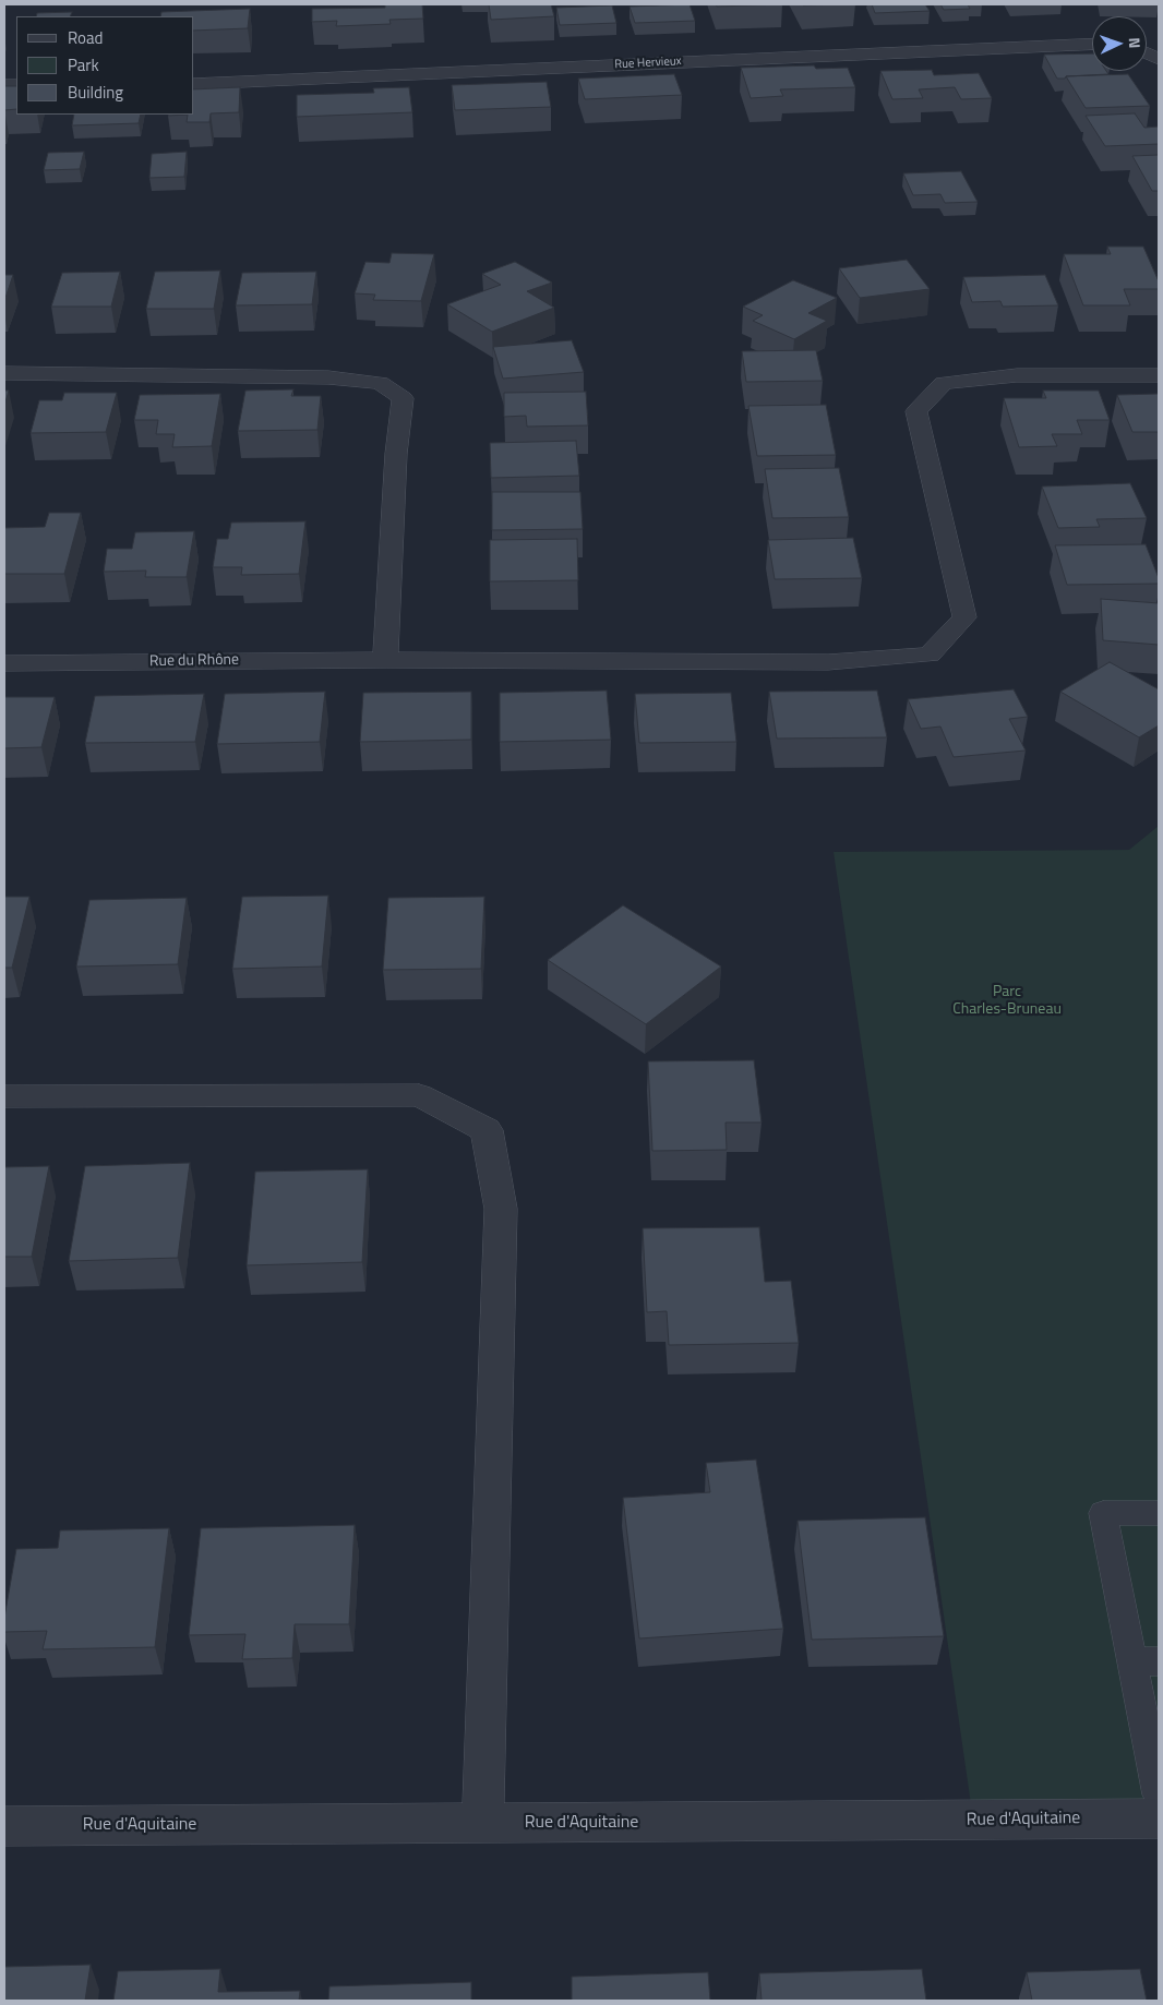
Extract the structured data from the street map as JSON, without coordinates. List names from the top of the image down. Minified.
{"streets":{"street":["Rue Hervieux","Rue du Rhône","Rue d'Aquitaine"]},"parks":["Parc Charles-Bruneau"],"legend":["Road","Park","Building"],"north":"right"}
